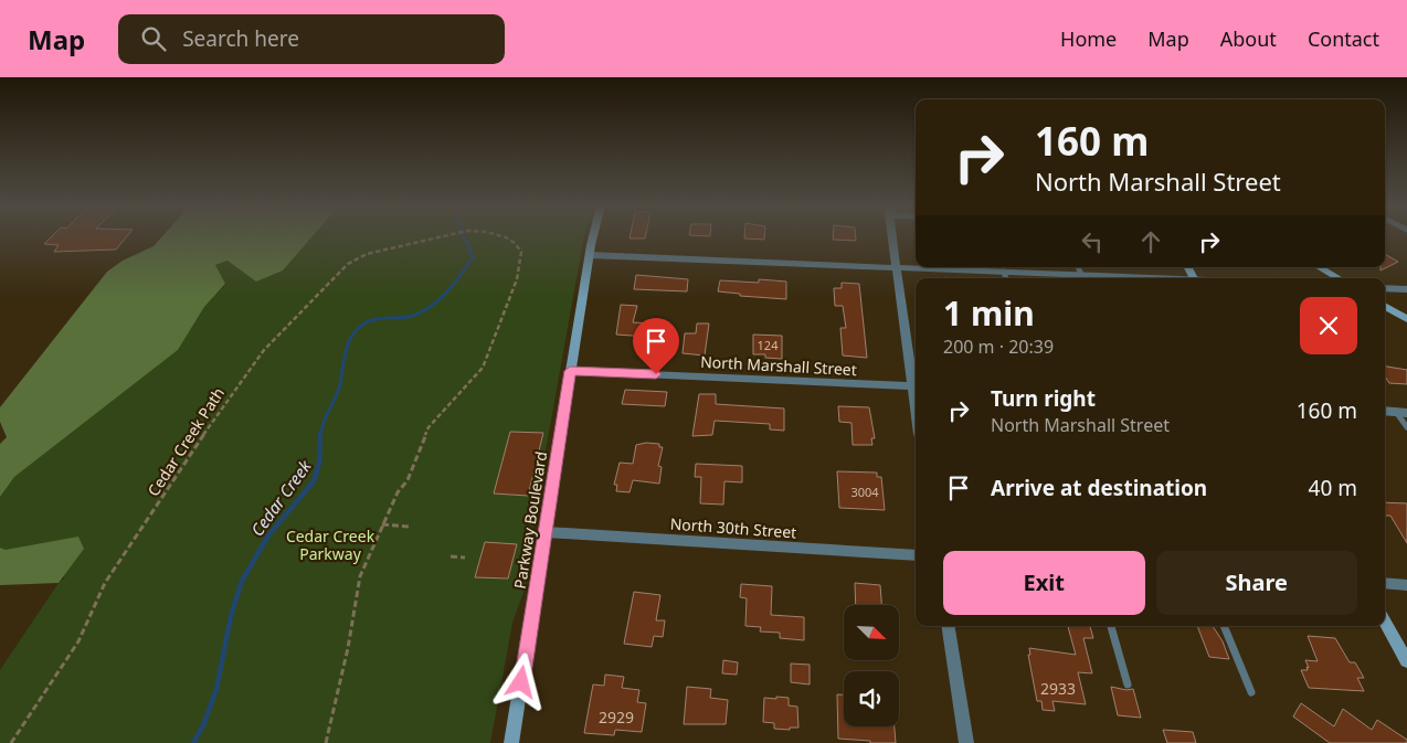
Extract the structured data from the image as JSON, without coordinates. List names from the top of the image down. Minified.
{"streets":{"street":["North Marshall Street","Parkway Boulevard","North 30th Street"],"path":["Cedar Creek Path"]},"crossings":[["North Marshall Street","Parkway Boulevard"],["Parkway Boulevard","North 30th Street"]],"water":["Cedar Creek"],"parks":["Cedar Creek Parkway"],"house_numbers":["124","3004","2933","2929"],"north":"bottom right","page":{"header":"Map","search":"Search here","nav":["Home","Map","About","Contact"],"turn":["160 m","North Marshall Street"],"heading":["1 min","200 m · 20:39"],"list":[{"name":"Turn right","note":"North Marshall Street","value":"160 m"},{"name":"Arrive at destination","value":"40 m"}],"buttons":["Exit","Share"]}}
